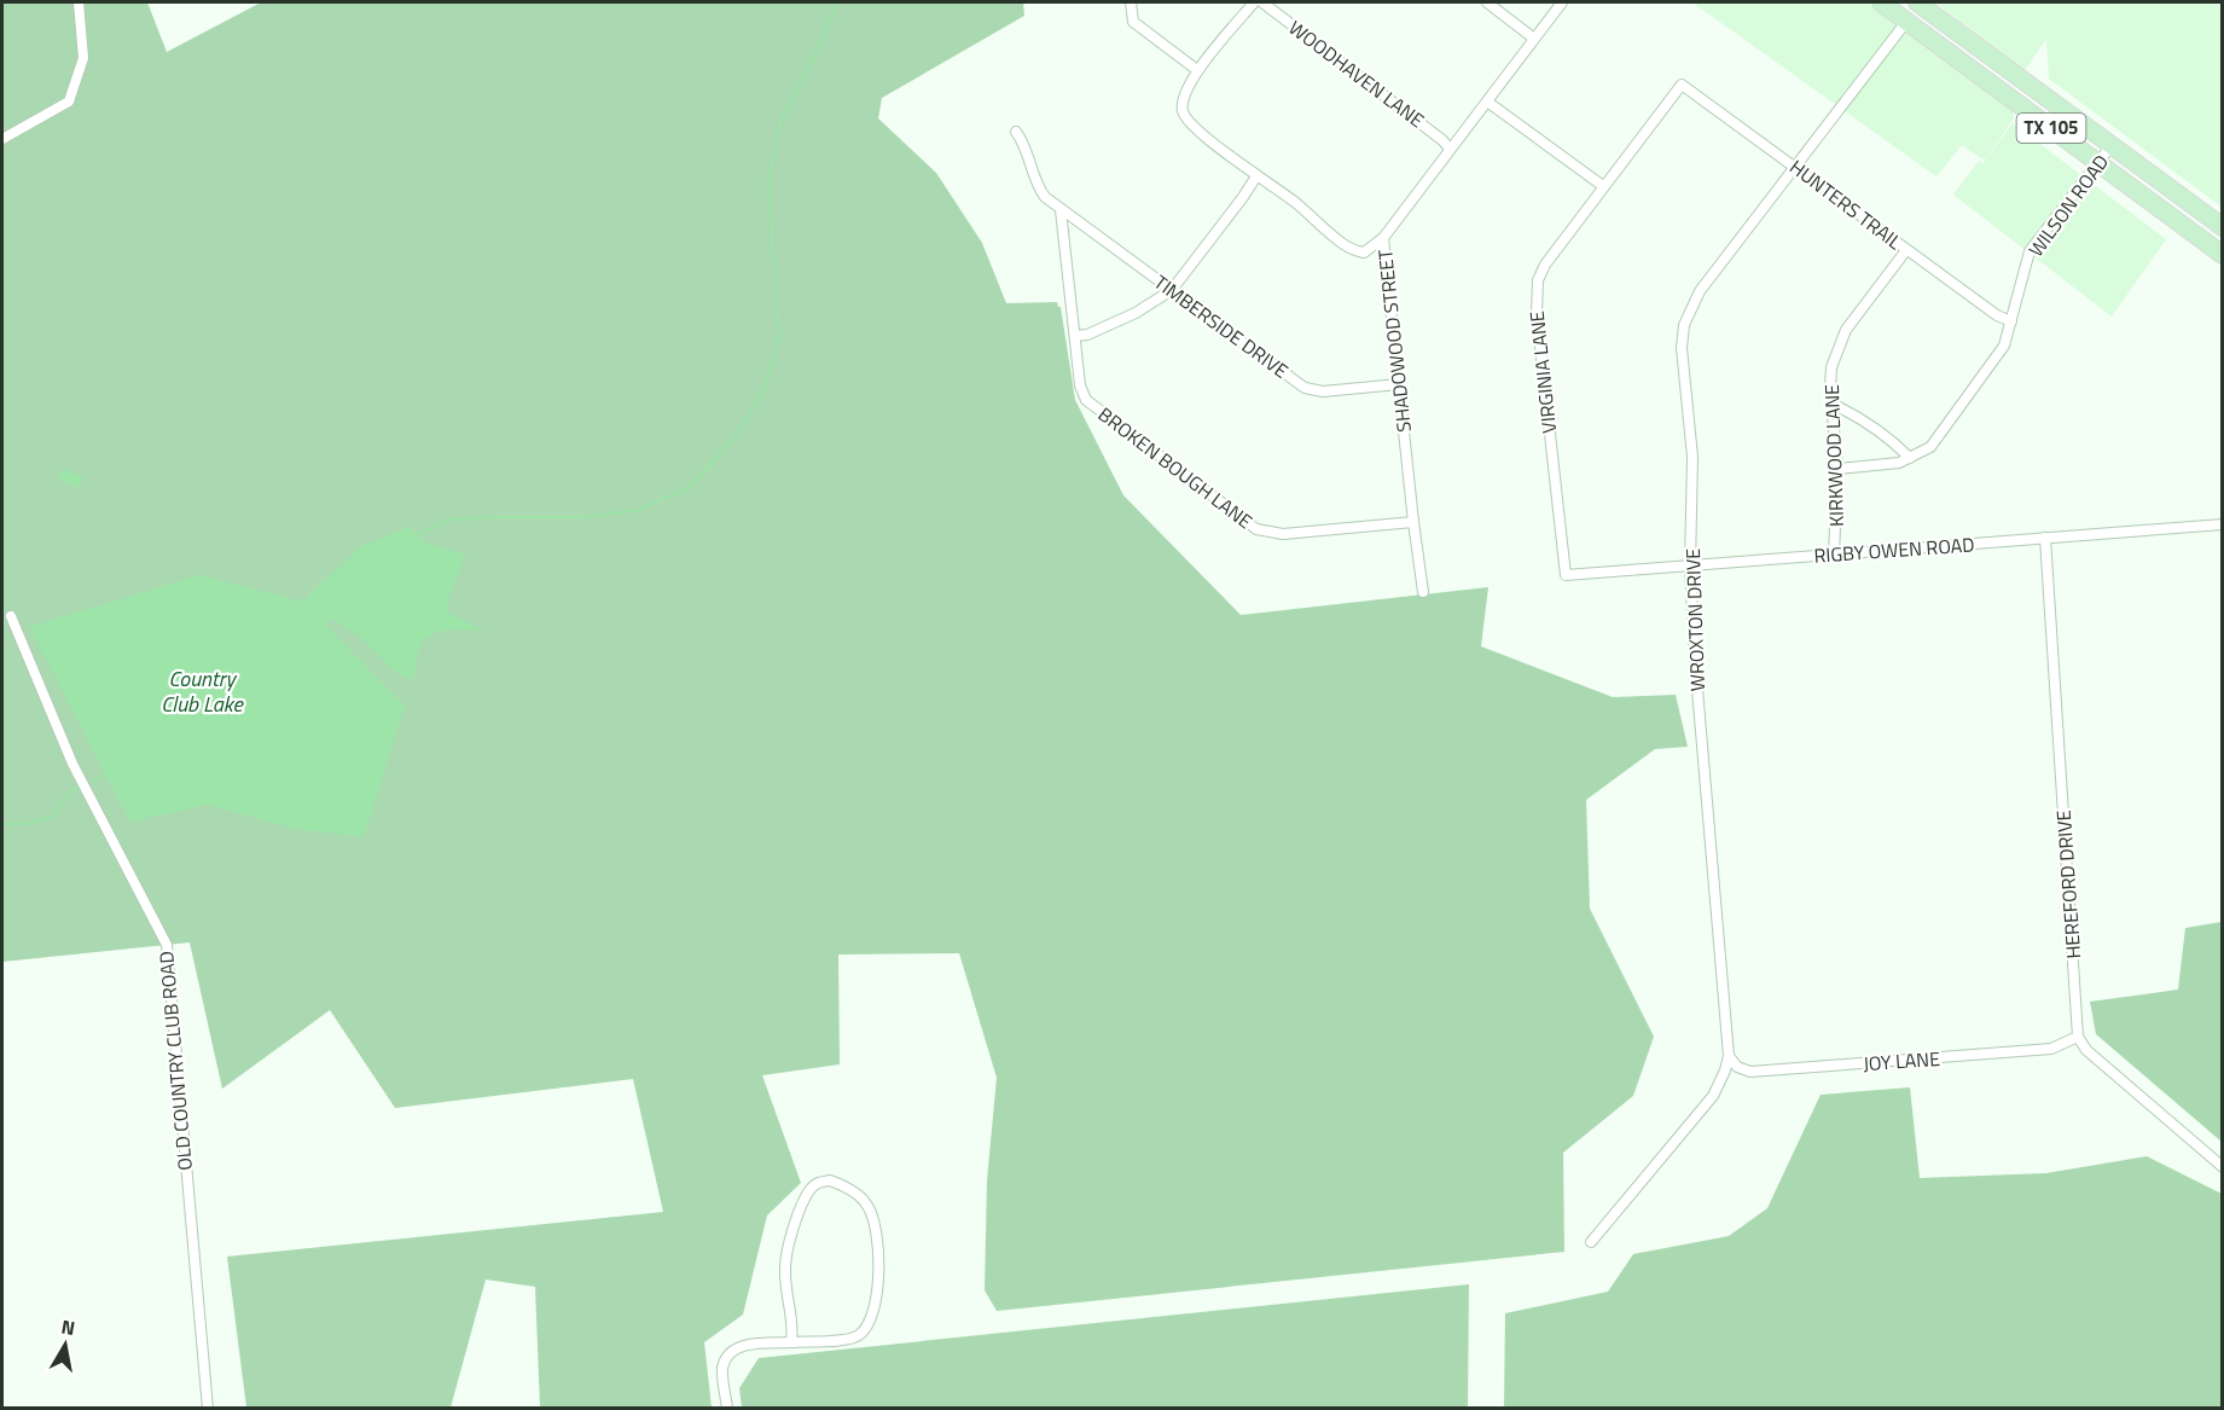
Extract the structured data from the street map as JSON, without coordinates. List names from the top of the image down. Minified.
{"streets":{"main road":["TX 105"],"street":["WOODHAVEN LANE","HUNTERS TRAIL","WILSON ROAD","TIMBERSIDE DRIVE","SHADOWOOD STREET","VIRGINIA LANE","KIRKWOOD LANE","BROKEN BOUGH LANE","RIGBY OWEN ROAD","WROXTON DRIVE","HEREFORD DRIVE","OLD COUNTRY CLUB ROAD","JOY LANE"]},"crossings":[["WOODHAVEN LANE","SHADOWOOD STREET"],["TX 105","WILSON ROAD"],["TX 105","WROXTON DRIVE"],["HUNTERS TRAIL","WILSON ROAD"],["HUNTERS TRAIL","VIRGINIA LANE"],["HUNTERS TRAIL","KIRKWOOD LANE"],["HUNTERS TRAIL","WROXTON DRIVE"],["WILSON ROAD","KIRKWOOD LANE"],["TIMBERSIDE DRIVE","SHADOWOOD STREET"],["TIMBERSIDE DRIVE","BROKEN BOUGH LANE"],["SHADOWOOD STREET","BROKEN BOUGH LANE"],["VIRGINIA LANE","RIGBY OWEN ROAD"],["KIRKWOOD LANE","RIGBY OWEN ROAD"],["RIGBY OWEN ROAD","WROXTON DRIVE"],["RIGBY OWEN ROAD","HEREFORD DRIVE"],["WROXTON DRIVE","JOY LANE"],["HEREFORD DRIVE","JOY LANE"]],"water":["Country Club Lake"],"north":"top"}
